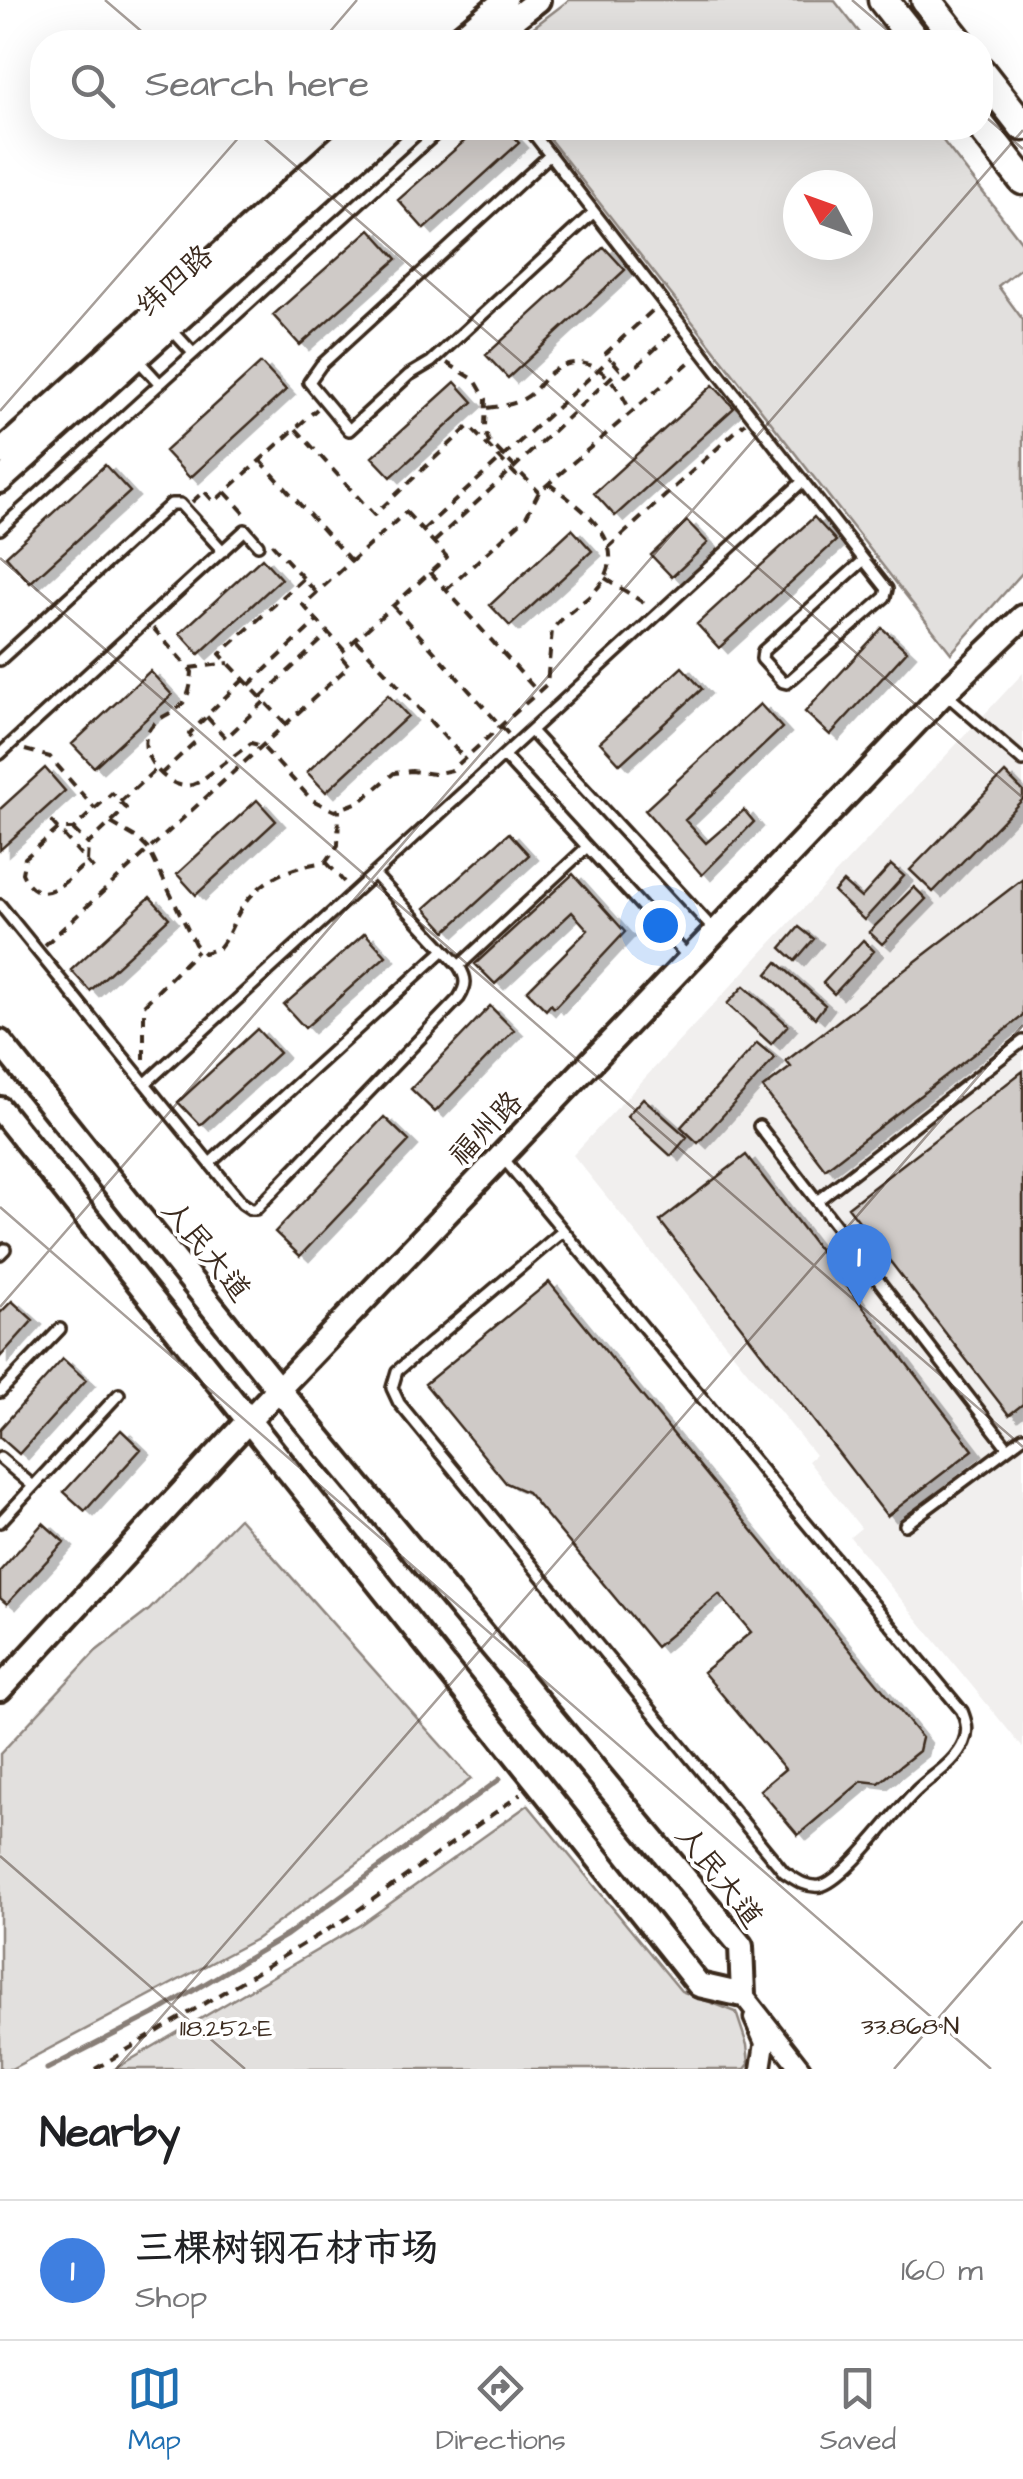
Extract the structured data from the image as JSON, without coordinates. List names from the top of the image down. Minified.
{"streets":{"street":["纬四路","福州路","人民大道"]},"crossings":[["福州路","人民大道"]],"north":"top left","page":{"search":"Search here","pins":"1","heading":"Nearby","list":[{"mark":"1","name":"三棵树钢石材市场","note":"Shop","value":"160 m"}],"nav":["Map","Directions","Saved"]},"coordinates":["33.868°N","118.252°E"]}
